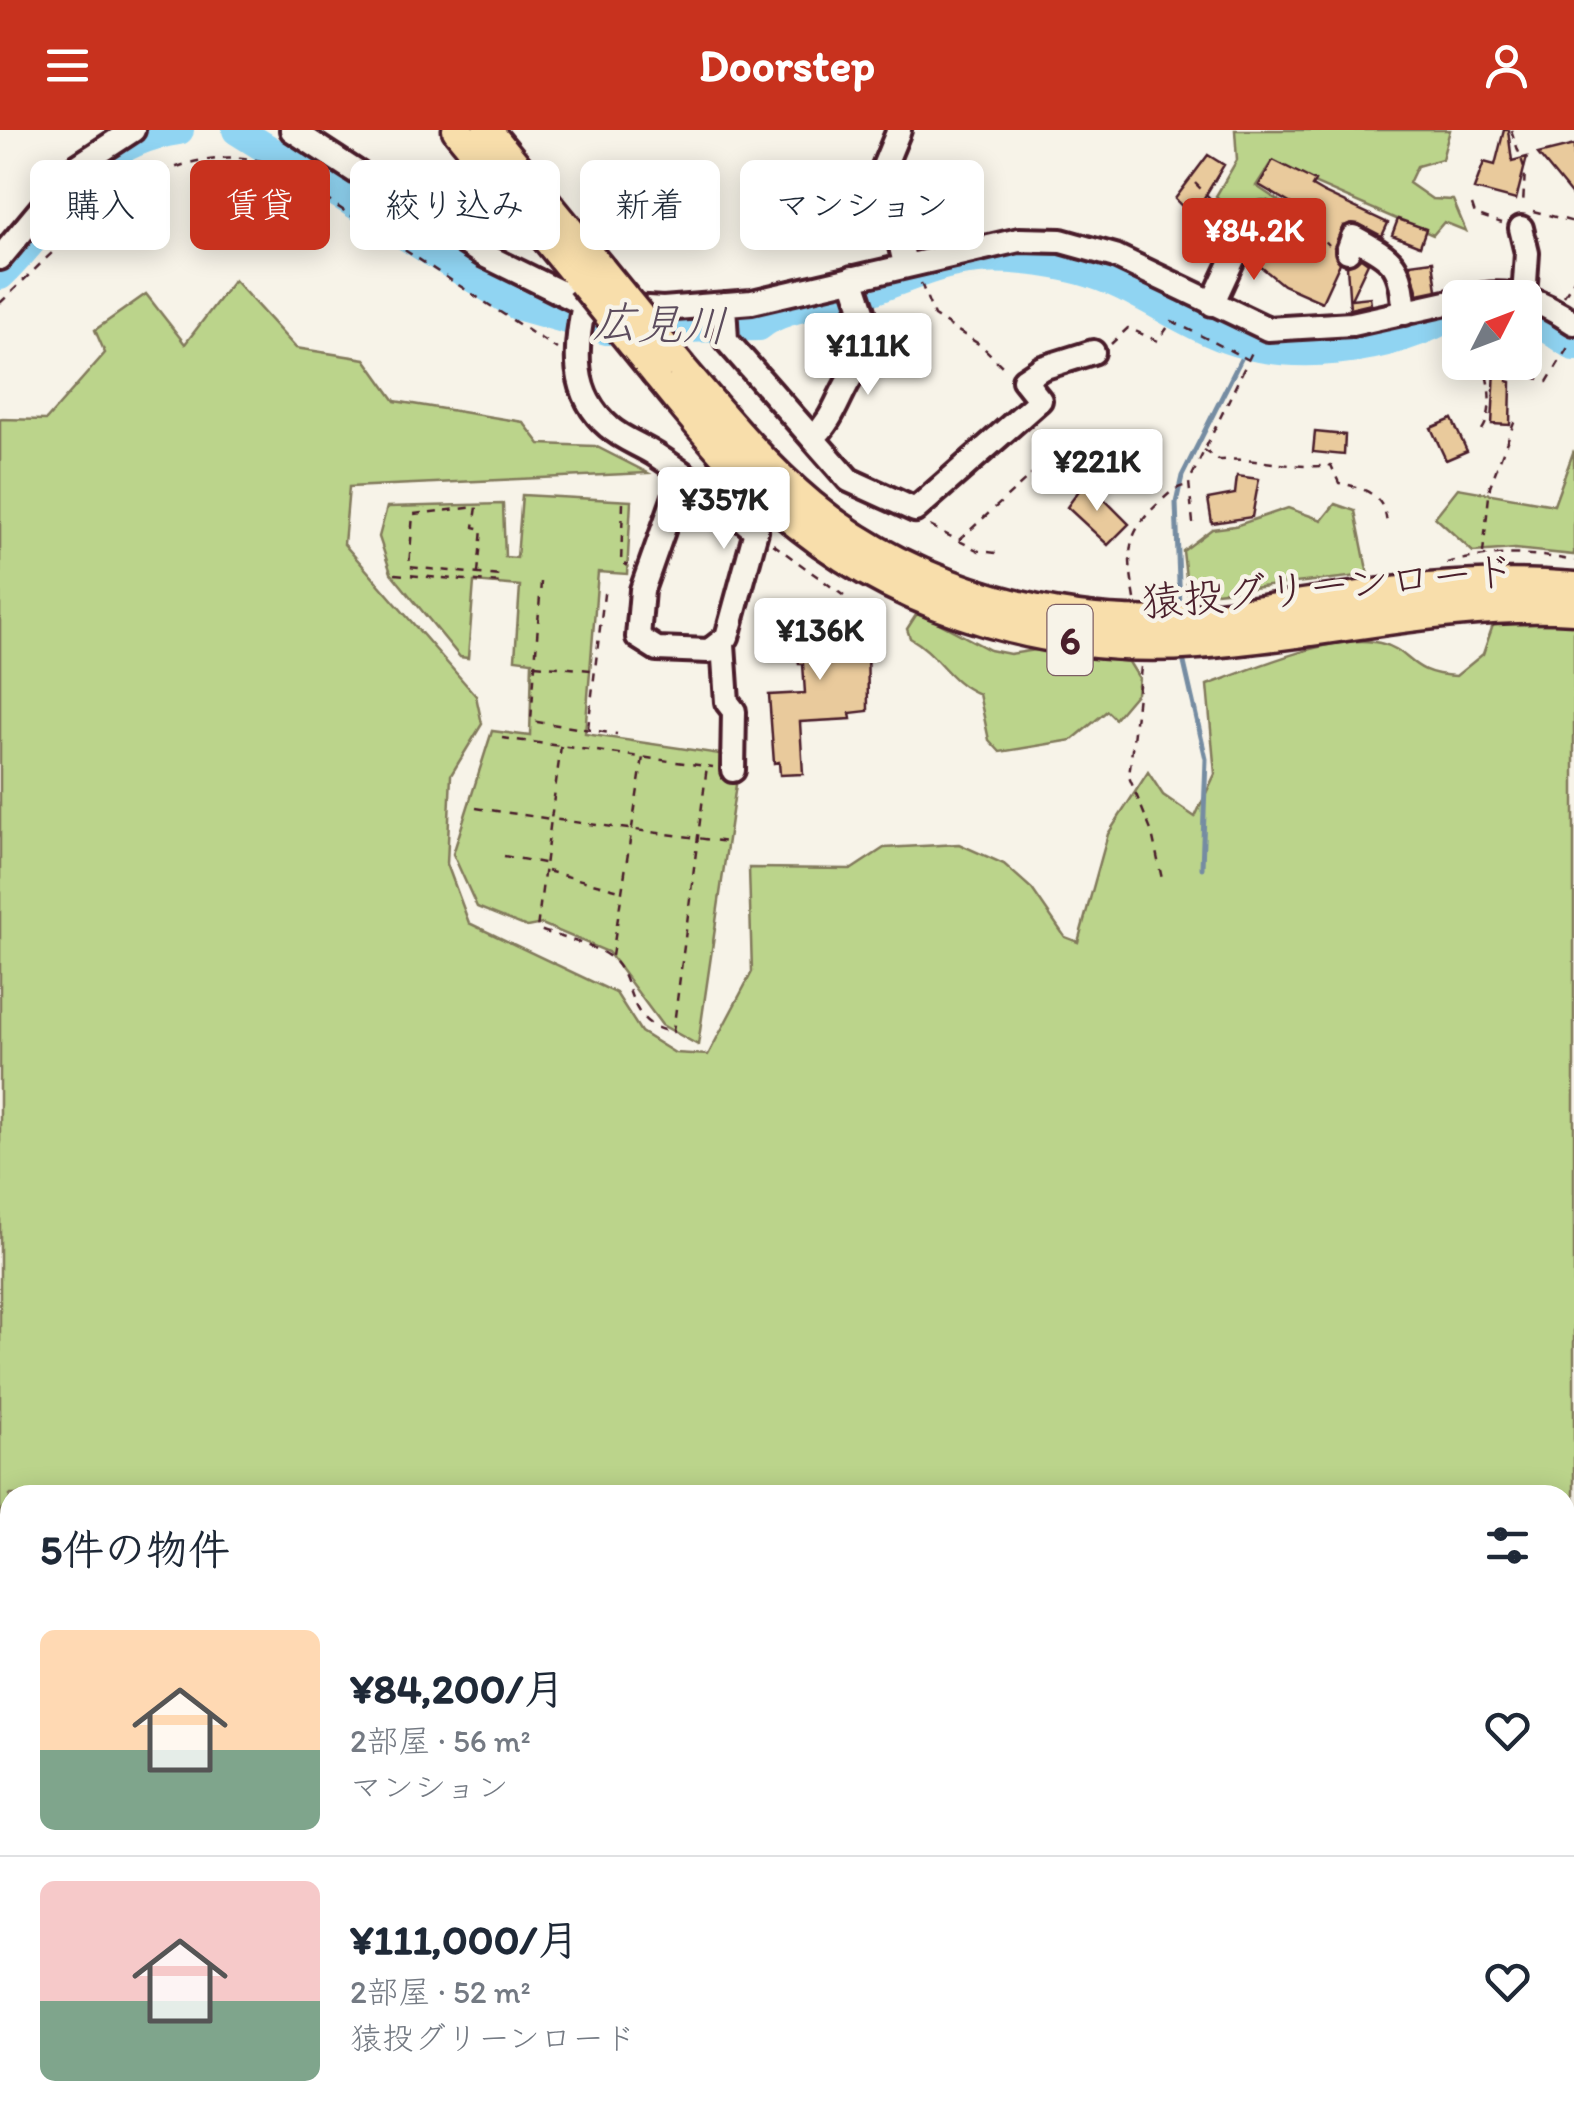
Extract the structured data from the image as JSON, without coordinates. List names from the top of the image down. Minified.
{"streets":{"main road":["猿投グリーンロード","6"]},"water":["広見川"],"north":"top right","page":{"header":"Doorstep","chip":["購入","賃貸","絞り込み","新着","マンション"],"price":["¥84.2K","¥111K","¥221K","¥357K","¥136K"],"heading":"5件の物件","list":[{"name":"¥84,200/月","note":"2部屋 · 56 m² · マンション"},{"name":"¥111,000/月","note":"2部屋 · 52 m² · 猿投グリーンロード"}]}}
